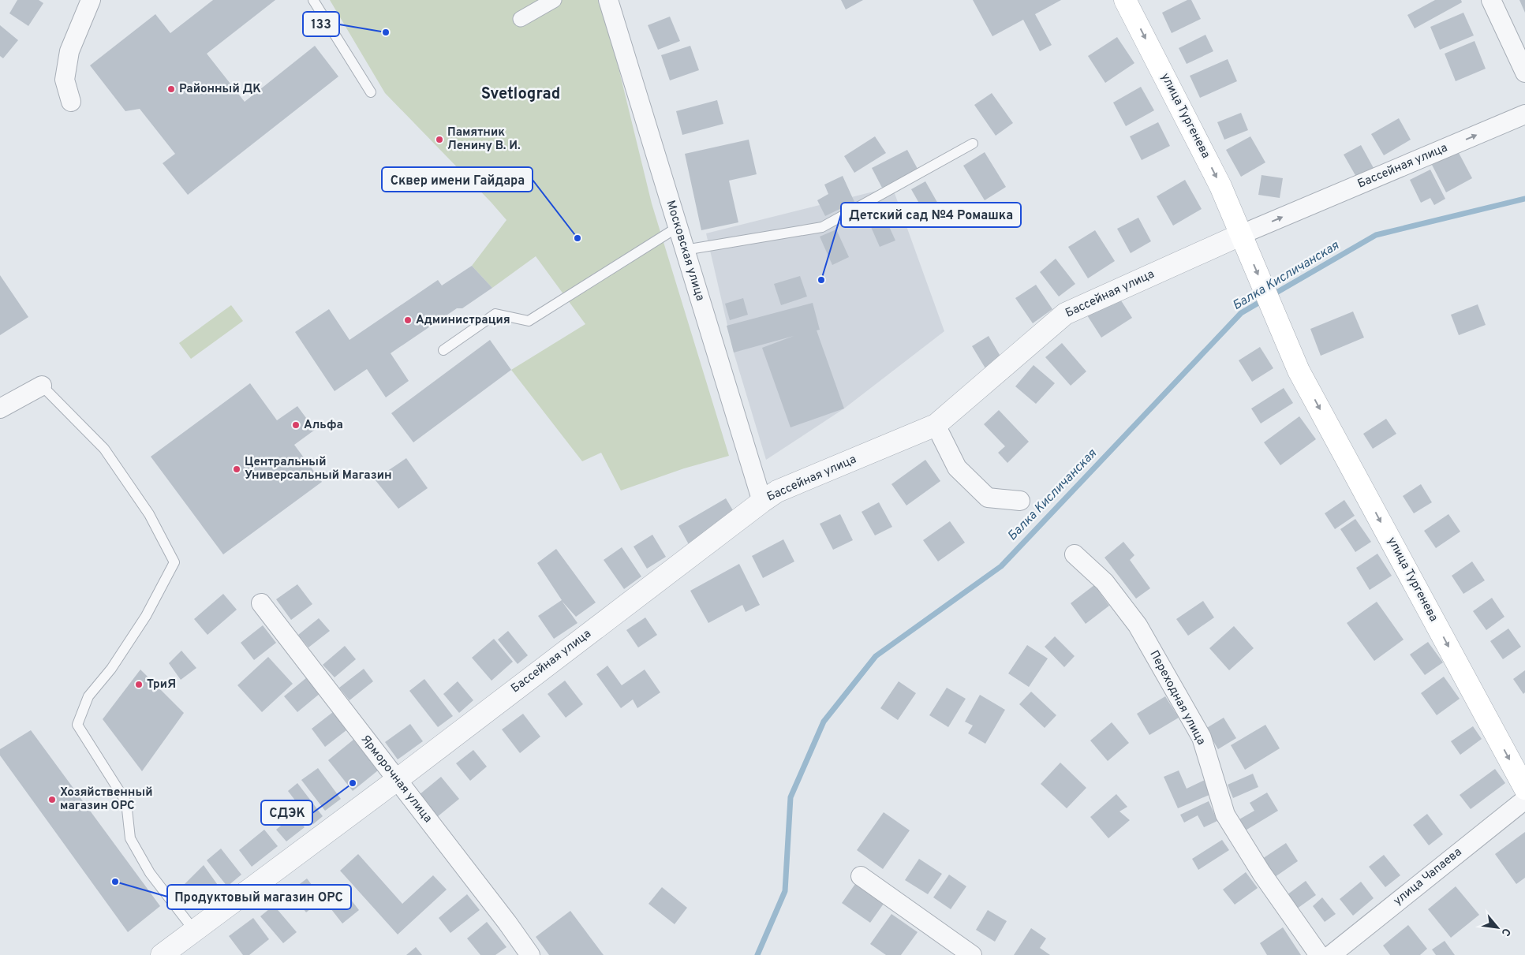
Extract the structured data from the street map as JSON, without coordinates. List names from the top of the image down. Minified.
{"streets":{"main road":["улица Тургенева"],"street":["Бассейная улица","Московская улица","Переходная улица","Ярморочная улица","улица Чапаева"]},"crossings":[["улица Тургенева","Бассейная улица"],["Бассейная улица","Московская улица"],["Бассейная улица","Ярморочная улица"]],"one_way":["улица Тургенева"],"districts":["Svetlograd"],"water":["Балка Кисличанская"],"places":["133","Районный ДК","Памятник Ленину В. И.","Сквер имени Гайдара","Детский сад №4 Ромашка","Администрация","Альфа","Центральный Универсальный Магазин","ТриЯ","СДЭК","Хозяйственный магазин ОРС","Продуктовый магазин ОРС"],"north":"bottom right"}
